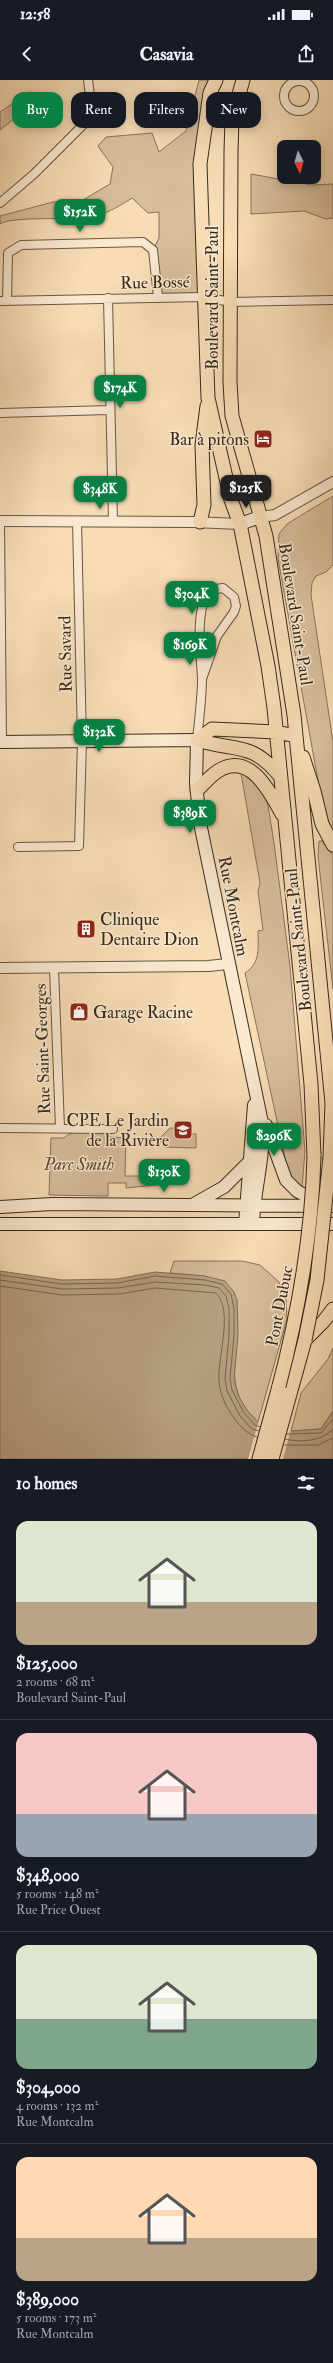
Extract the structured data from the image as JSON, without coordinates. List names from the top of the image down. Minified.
{"streets":{"main road":["Boulevard Saint-Paul","Rue Montcalm","Pont Dubuc"],"street":["Rue Bossé","Rue Savard","Rue Saint-Georges"]},"crossings":[["Rue Bossé","Boulevard Saint-Paul"],["Boulevard Saint-Paul","Pont Dubuc"]],"parks":["Parc Smith"],"places":{"hotel":["Bar à pitons"],"building":["Clinique Dentaire Dion"],"shop":["Garage Racine"],"school or university":["CPE Le Jardin de la Rivière"]},"north":"bottom","page":{"status":"12:58","header":"Casavia","chip":["Buy","Rent","Filters","New"],"price":["$152K","$174K","$125K","$348K","$304K","$169K","$132K","$389K","$296K","$130K"],"heading":"10 homes","list":[{"name":"$125,000","note":"2 rooms · 68 m² · Boulevard Saint-Paul"},{"name":"$348,000","note":"5 rooms · 148 m² · Rue Price Ouest"},{"name":"$304,000","note":"4 rooms · 132 m² · Rue Montcalm"},{"name":"$389,000","note":"5 rooms · 173 m² · Rue Montcalm"}]}}
